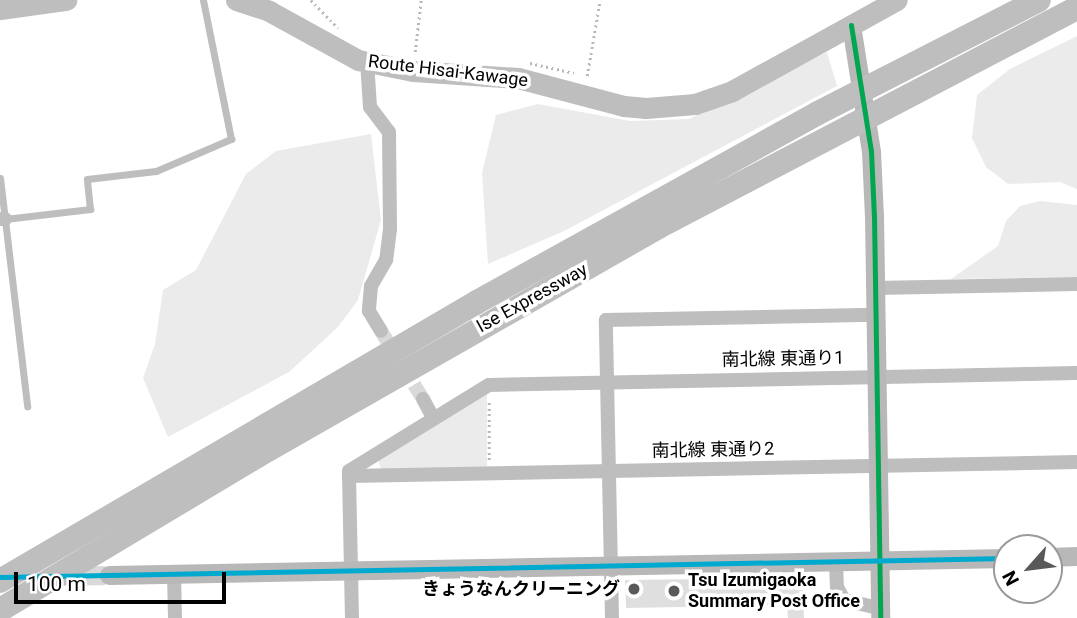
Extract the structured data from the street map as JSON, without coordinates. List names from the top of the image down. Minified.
{"streets":{"highway":["Ise Expressway"],"main road":["Route Hisai-Kawage"],"street":["南北線 東通り1","南北線 東通り2"]},"places":["きょうなんクリーニング","Tsu Izumigaoka Summary Post Office"],"scale_bar":"100 m","north":"bottom left"}
